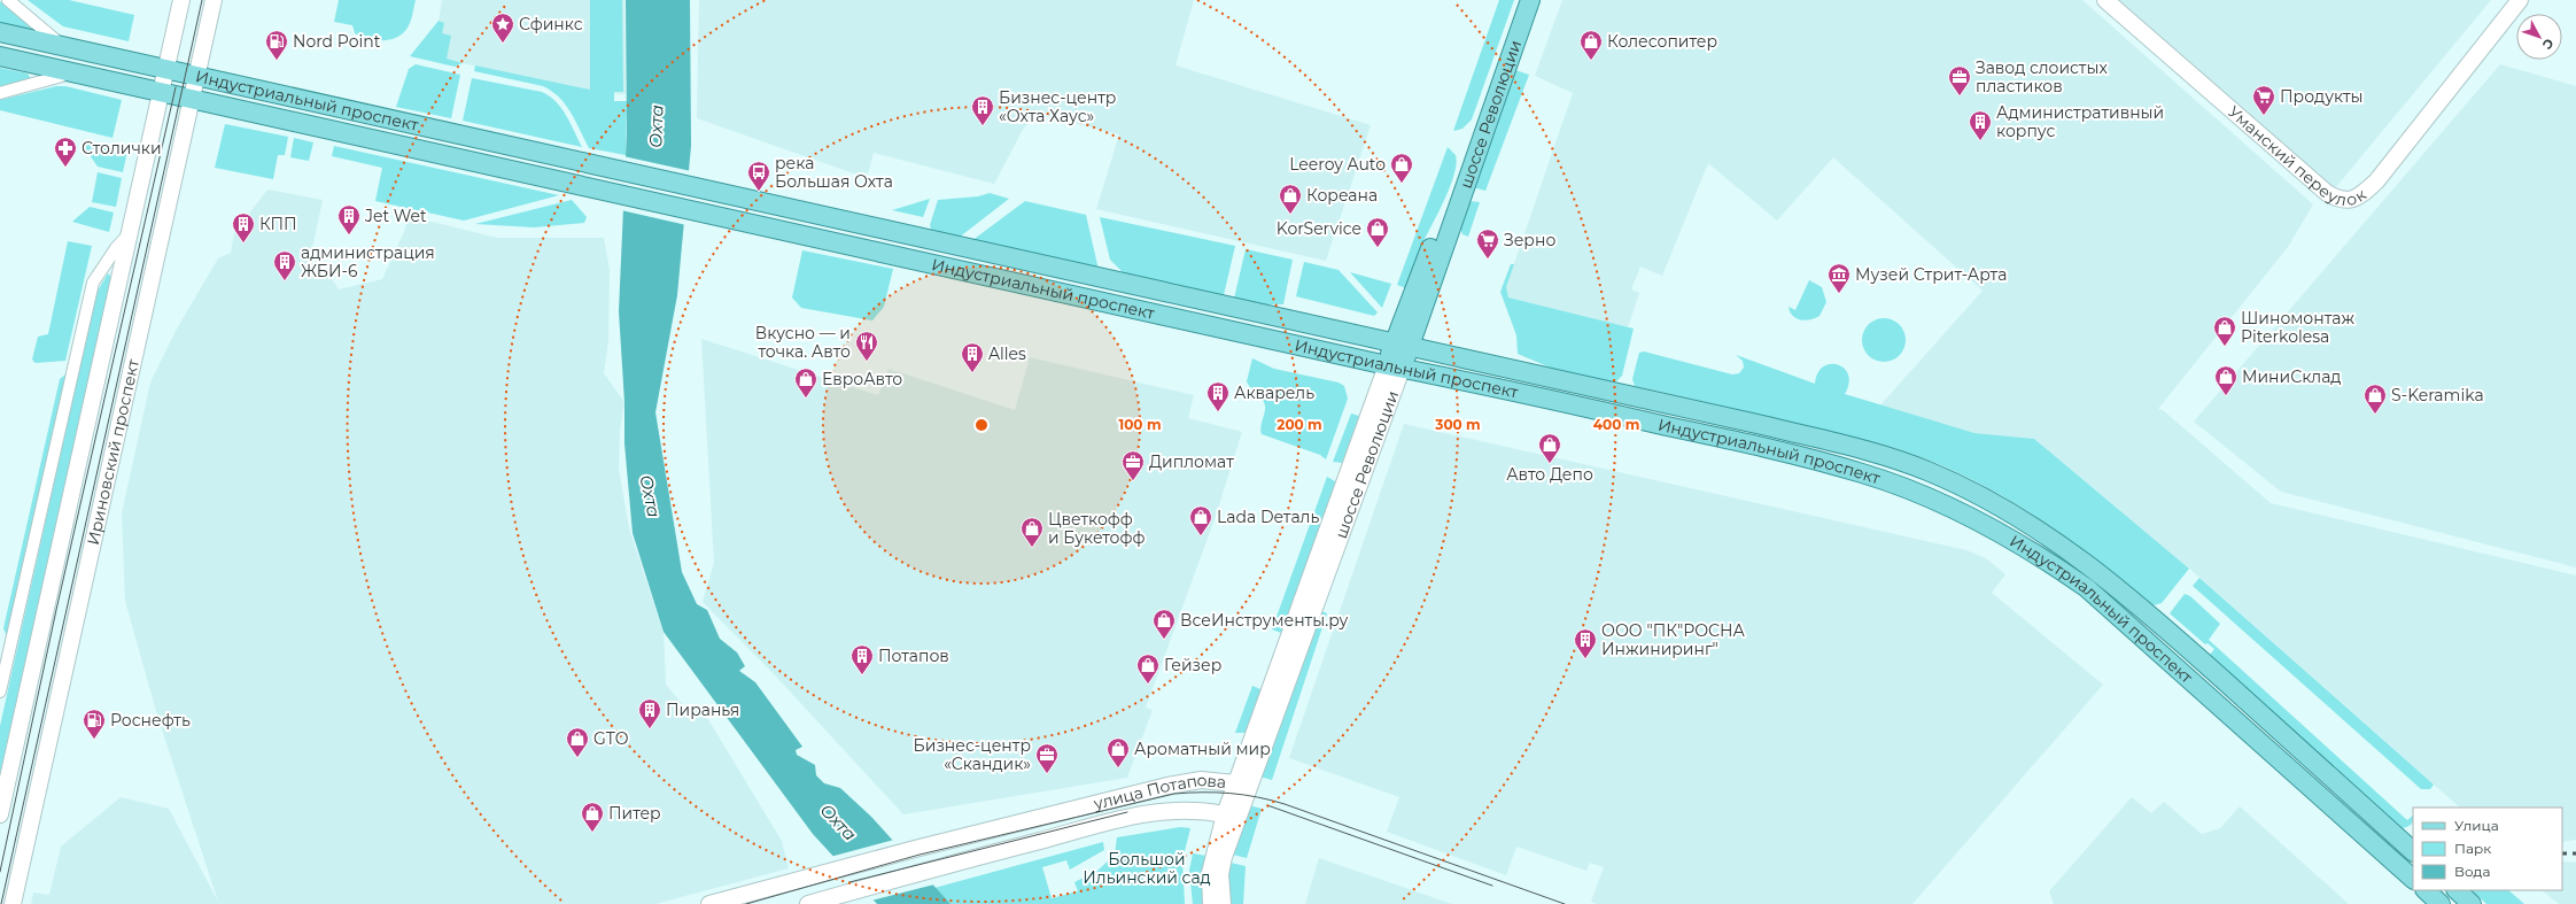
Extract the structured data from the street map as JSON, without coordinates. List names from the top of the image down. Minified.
{"streets":{"main road":["Индустриальный проспект","шоссе Революции","Уманский переулок","Ириновский проспект","улица Потапова"]},"crossings":[["Индустриальный проспект","шоссе Революции"],["Индустриальный проспект","Ириновский проспект"],["шоссе Революции","улица Потапова"]],"water":["Охта"],"parks":["Большой Ильинский сад"],"places":{"place":["Сфинкс"],"fuel station":["Nord Point","Роснефть"],"shop":["Колесопитер","Leeroy Auto","Кореана","KorService","Шиномонтаж Piterkolesa","МиниСклад","ЕвроАвто","S-Keramika","Авто Депо","Lada Dеталь","Цветкофф и Букетофф","ВсеИнструменты.ру","Гейзер","GTO","Ароматный мир","Питер"],"office":["Завод слоистых пластиков","Дипломат","Бизнес-центр «Скандик»"],"supermarket":["Продукты","Зерно"],"building":["Бизнес-центр «Охта Хаус»","Административный корпус","Jet Wet","КПП","администрация ЖБИ-6","Alles","Акварель","ООО \"ПК\"РОСНА Инжиниринг\"","Потапов","Пиранья"],"pharmacy":["Столички"],"bus stop":["река Большая Охта"],"museum":["Музей Стрит-Арта"],"restaurant":["Вкусно — и точка. Авто"]},"legend":["Улица","Парк","Вода"],"north":"bottom right","rings":["100 m","200 m","300 m","400 m"]}
